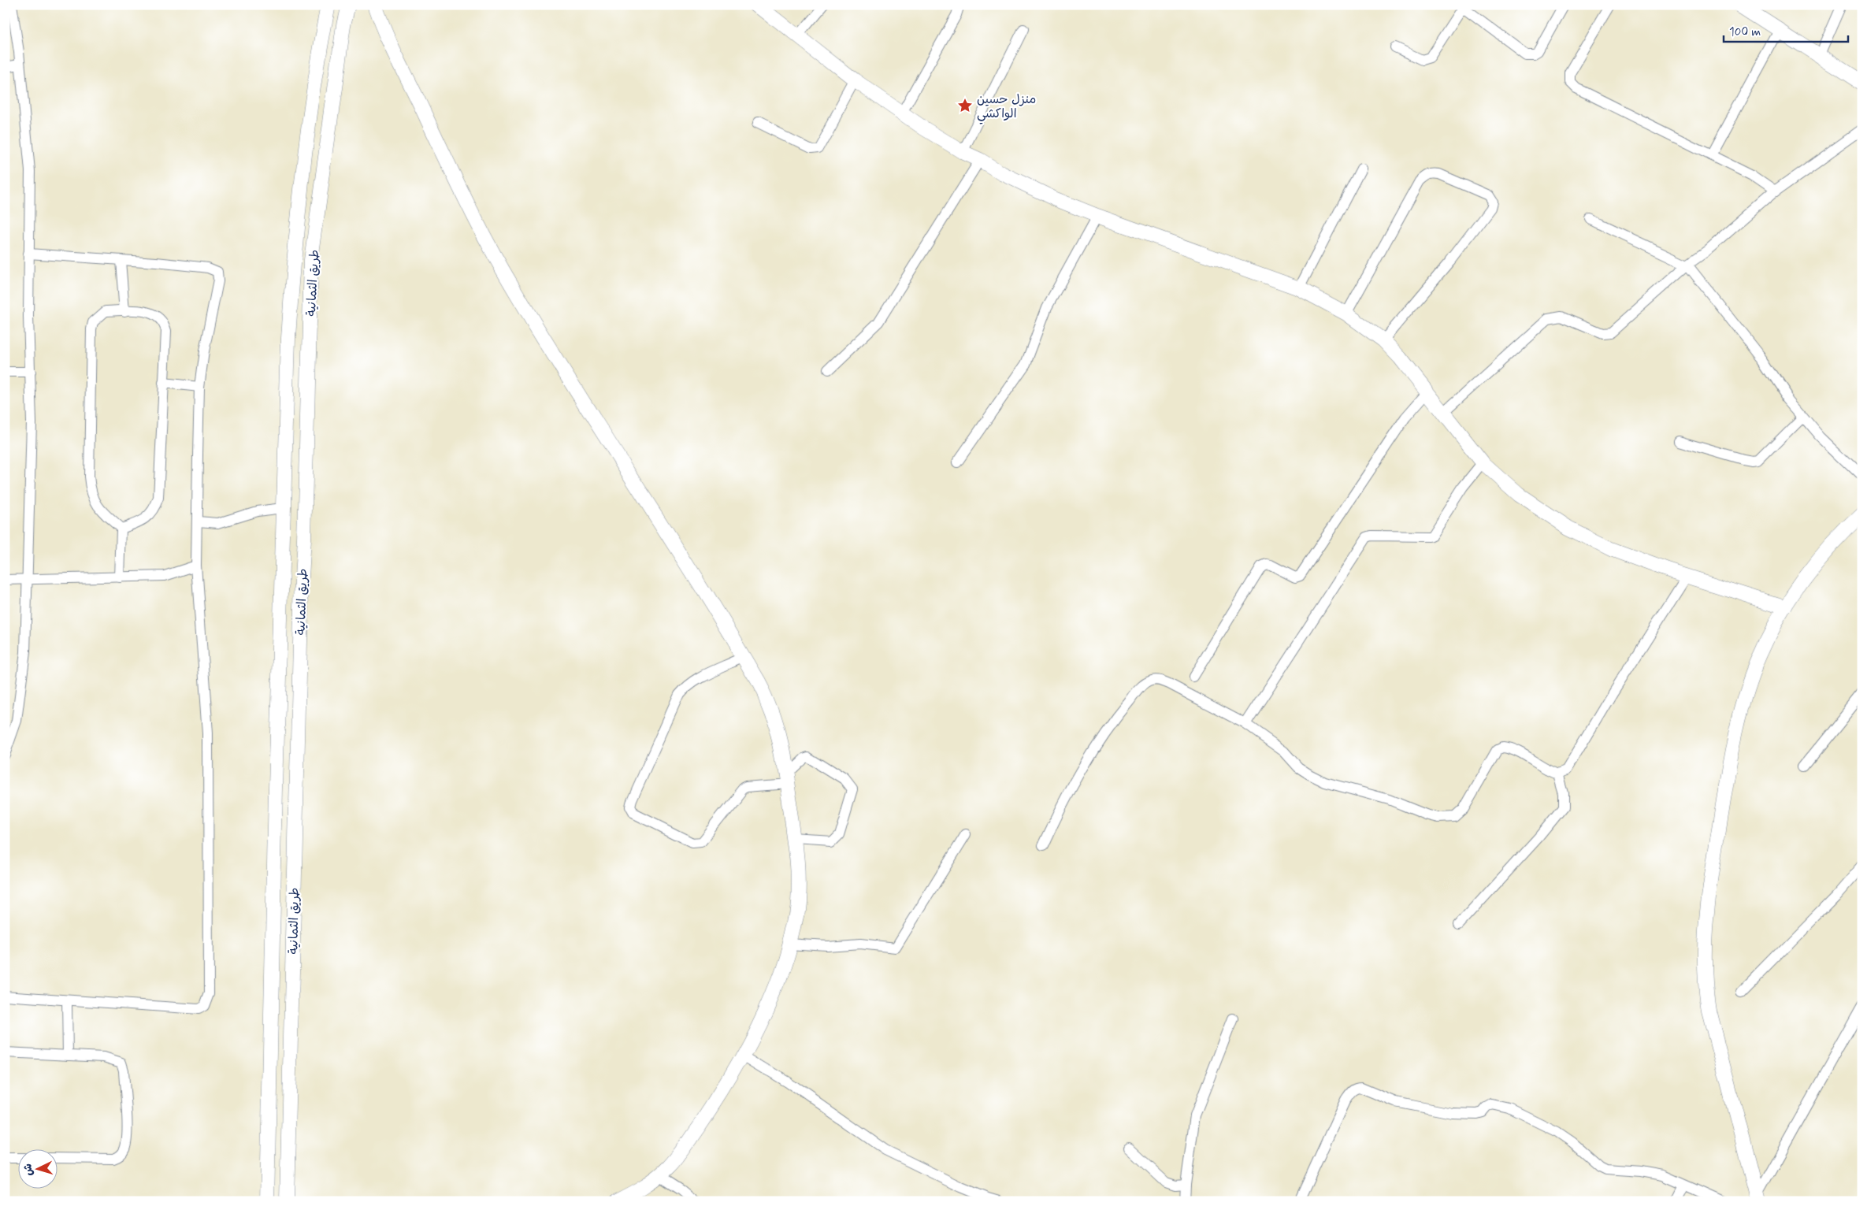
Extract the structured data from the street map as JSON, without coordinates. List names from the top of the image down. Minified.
{"streets":{"street":["طريق الثمانية"]},"places":{"place":["منزل حسين الواكشي"]},"scale_bar":"100 m","north":"left"}
